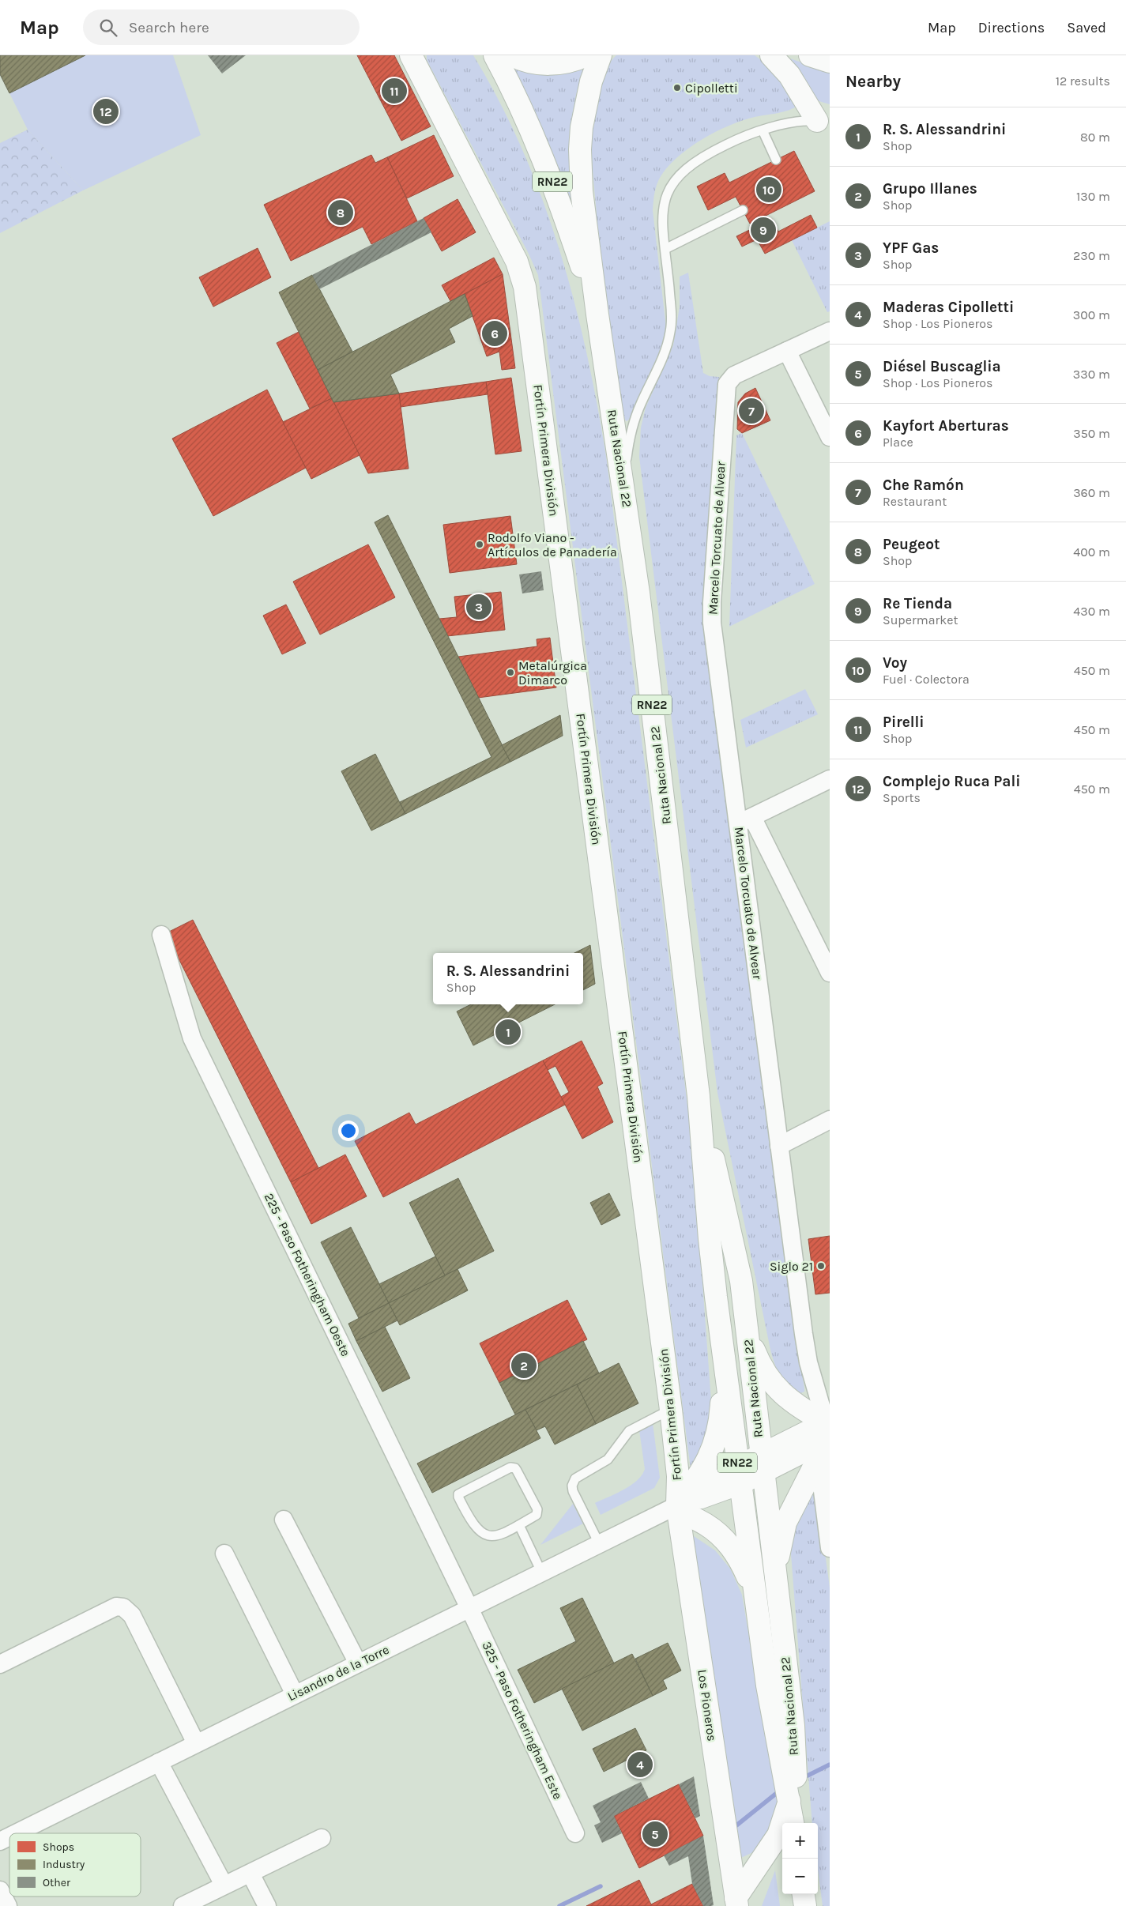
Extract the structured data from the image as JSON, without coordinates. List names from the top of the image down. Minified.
{"streets":{"main road":["RN22","Fortín Primera División","Ruta Nacional 22","Los Pioneros"],"street":["Marcelo Torcuato de Alvear","225 - Paso Fotheringham Oeste","Lisandro de la Torre","325 - Paso Fotheringham Este"]},"crossings":[["Fortín Primera División","Lisandro de la Torre"],["Fortín Primera División","Los Pioneros"],["225 - Paso Fotheringham Oeste","Lisandro de la Torre"],["225 - Paso Fotheringham Oeste","325 - Paso Fotheringham Este"],["Lisandro de la Torre","Los Pioneros"],["Lisandro de la Torre","325 - Paso Fotheringham Este"]],"places":["Cipolletti","Rodolfo Viano - Artículos de Panadería","Metalúrgica Dimarco","Siglo 21"],"legend":["Shops","Industry","Other"],"page":{"header":"Map","search":"Search here","nav":["Map","Directions","Saved"],"heading":["Nearby","12 results"],"pins":["11","12","10","8","9","6","7","3","1","2","4","5"],"list":[{"mark":"1","name":"R. S. Alessandrini","note":"Shop","value":"80 m"},{"mark":"2","name":"Grupo Illanes","note":"Shop","value":"130 m"},{"mark":"3","name":"YPF Gas","note":"Shop","value":"230 m"},{"mark":"4","name":"Maderas Cipolletti","note":"Shop · Los Pioneros","value":"300 m"},{"mark":"5","name":"Diésel Buscaglia","note":"Shop · Los Pioneros","value":"330 m"},{"mark":"6","name":"Kayfort Aberturas","note":"Place","value":"350 m"},{"mark":"7","name":"Che Ramón","note":"Restaurant","value":"360 m"},{"mark":"8","name":"Peugeot","note":"Shop","value":"400 m"},{"mark":"9","name":"Re Tienda","note":"Supermarket","value":"430 m"},{"mark":"10","name":"Voy","note":"Fuel · Colectora","value":"450 m"},{"mark":"11","name":"Pirelli","note":"Shop","value":"450 m"},{"mark":"12","name":"Complejo Ruca Pali","note":"Sports","value":"450 m"}],"popup":["R. S. Alessandrini","Shop"],"map_buttons":["+","−"]}}
